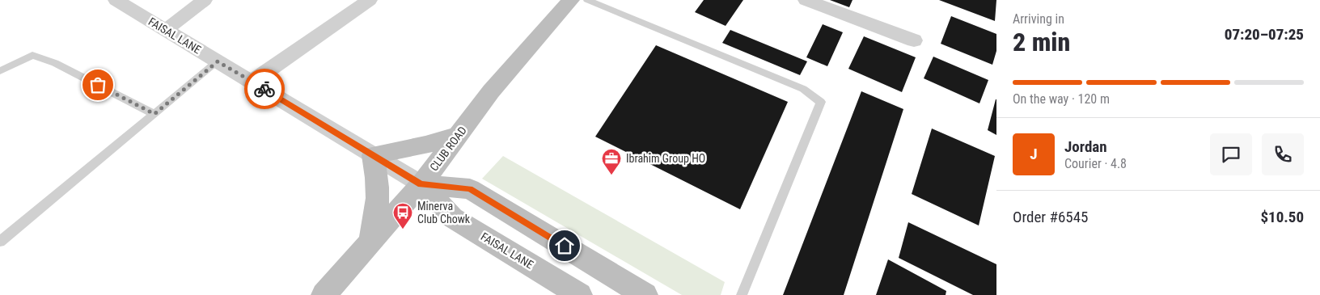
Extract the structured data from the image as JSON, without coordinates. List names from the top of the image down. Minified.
{"streets":{"main road":["FAISAL LANE","CLUB ROAD"]},"crossings":[["FAISAL LANE","CLUB ROAD"]],"places":{"office":["Ibrahim Group HO"],"bus stop":["Minerva Club Chowk"]},"page":{"heading":["2 min","Arriving in","07:20–07:25"],"panel":["Jordan","Courier · 4.8","Order #6545","$10.50"],"bar":"On the way · 120 m","round":"J"}}
